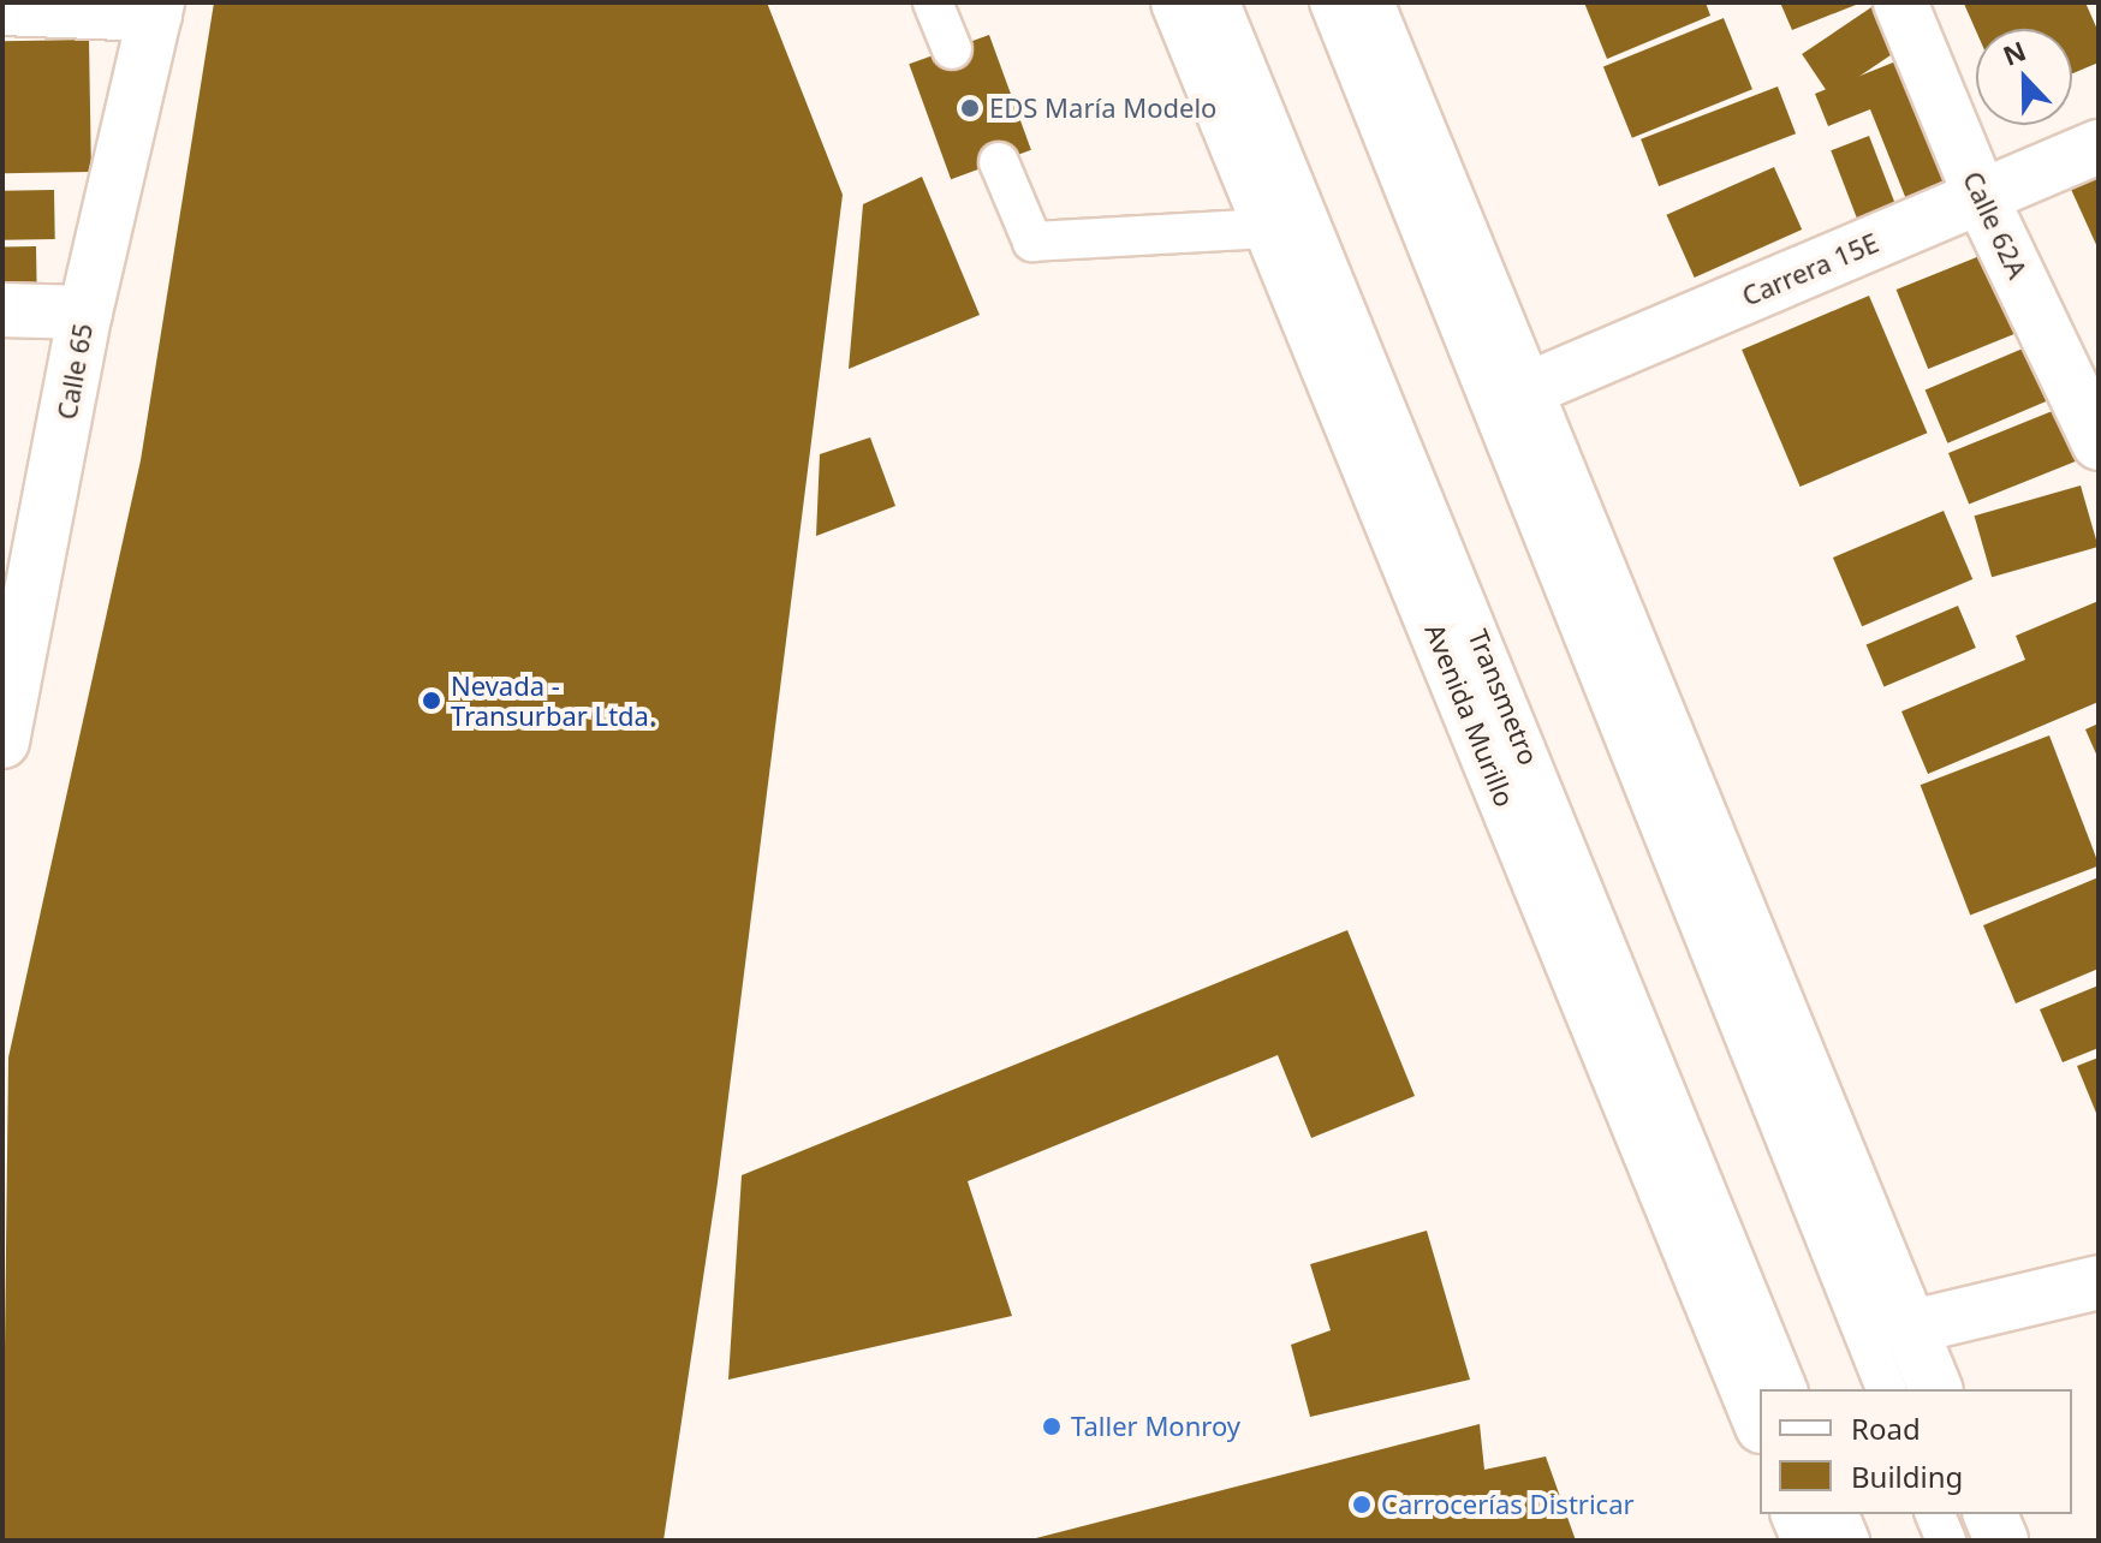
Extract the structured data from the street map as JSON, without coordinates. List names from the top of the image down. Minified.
{"streets":{"main road":["Calle 62A","Carrera 15E","Calle 65","Avenida Murillo"],"lane":["Transmetro"]},"crossings":[["Calle 62A","Carrera 15E"]],"places":["EDS María Modelo","Nevada - Transurbar Ltda.","Taller Monroy","Carrocerías Districar"],"legend":["Road","Building"],"north":"top"}
